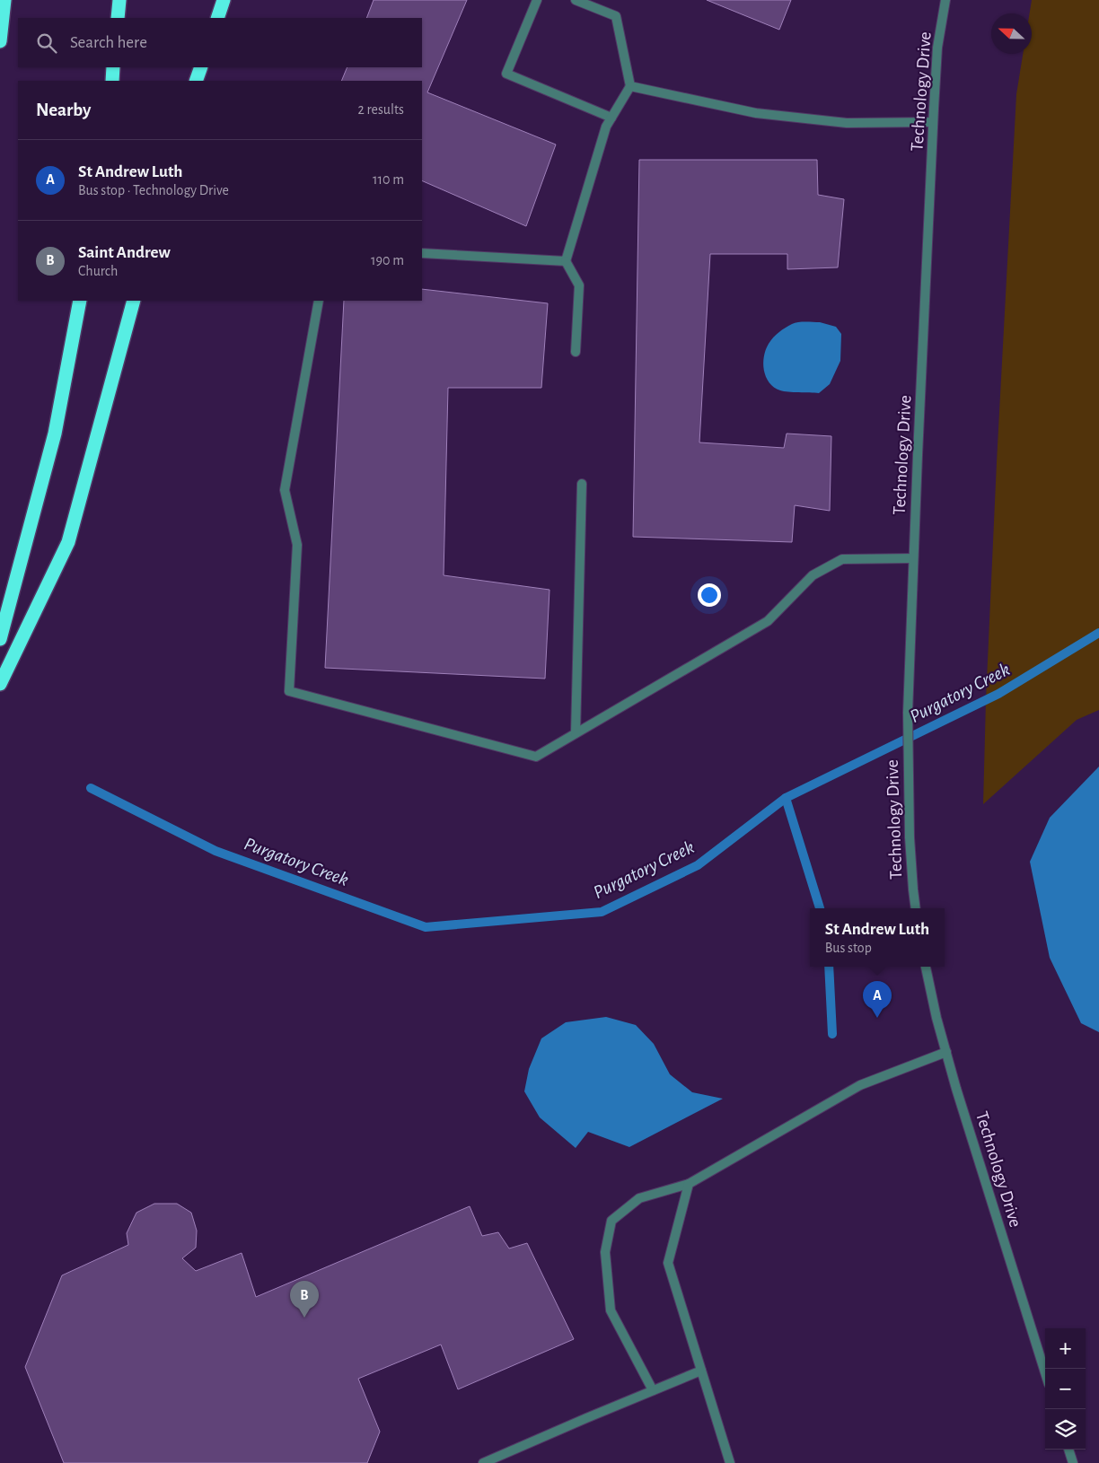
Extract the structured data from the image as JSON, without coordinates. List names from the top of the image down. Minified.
{"streets":{"street":["Technology Drive"]},"water":["Purgatory Creek"],"north":"left","page":{"search":"Search here","heading":["Nearby","2 results"],"list":[{"mark":"A","name":"St Andrew Luth","note":"Bus stop · Technology Drive","value":"110 m"},{"mark":"B","name":"Saint Andrew","note":"Church","value":"190 m"}],"popup":["St Andrew Luth","Bus stop"],"pins":["A","B"],"map_buttons":["+","−"]}}
